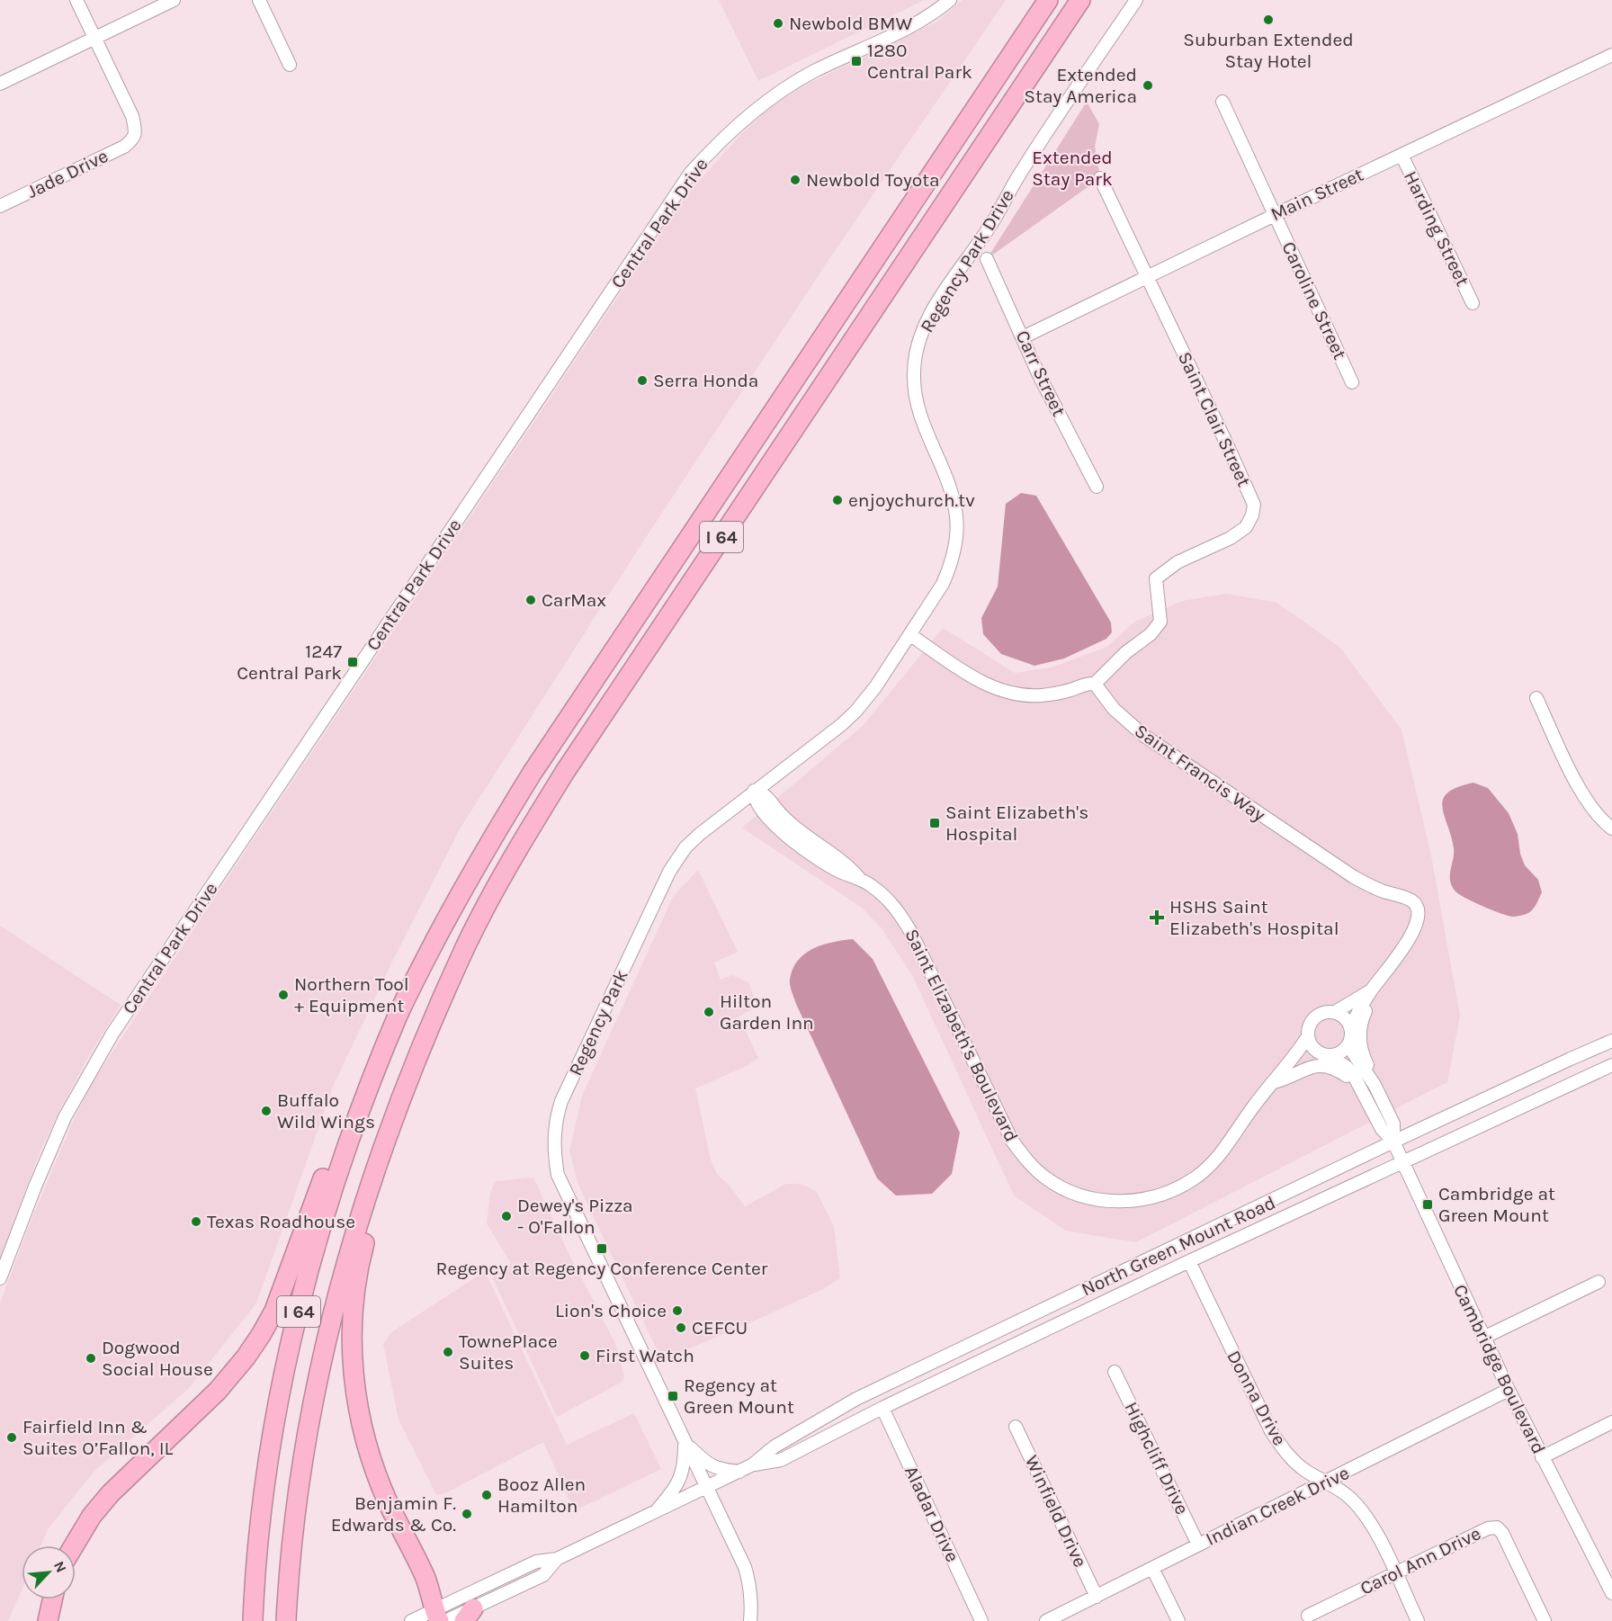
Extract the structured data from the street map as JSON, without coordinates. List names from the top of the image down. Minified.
{"streets":{"highway":["I 64"],"street":["Jade Drive","Main Street","Central Park Drive","Harding Street","Regency Park Drive","Caroline Street","Carr Street","Saint Clair Street","Saint Francis Way","Regency Park","Saint Elizabeth's Boulevard","North Green Mount Road","Cambridge Boulevard","Donna Drive","Highcliff Drive","Indian Creek Drive","Winfield Drive","Aladar Drive","Carol Ann Drive"]},"crossings":[["Main Street","Harding Street"],["Main Street","Caroline Street"],["Main Street","Carr Street"],["Main Street","Saint Clair Street"],["Regency Park Drive","Regency Park"],["Saint Clair Street","Saint Francis Way"],["Saint Francis Way","Saint Elizabeth's Boulevard"],["Regency Park","Saint Elizabeth's Boulevard"],["Regency Park","North Green Mount Road"],["North Green Mount Road","Cambridge Boulevard"],["North Green Mount Road","Donna Drive"],["North Green Mount Road","Aladar Drive"],["Cambridge Boulevard","Indian Creek Drive"],["Donna Drive","Indian Creek Drive"],["Donna Drive","Carol Ann Drive"],["Highcliff Drive","Indian Creek Drive"],["Indian Creek Drive","Winfield Drive"]],"parks":["Extended Stay Park"],"places":{"other":["Suburban Extended Stay Hotel","Newbold BMW","Extended Stay America","Newbold Toyota","Serra Honda","enjoychurch.tv","CarMax","Northern Tool + Equipment","Hilton Garden Inn","Buffalo Wild Wings","Dewey's Pizza - O'Fallon","Texas Roadhouse","Lion's Choice","CEFCU","TownePlace Suites","First Watch","Dogwood Social House","Fairfield Inn & Suites O’Fallon, IL","Booz Allen Hamilton","Benjamin F. Edwards & Co."],"transit":["1280 Central Park","1247 Central Park","Saint Elizabeth's Hospital","Cambridge at Green Mount","Regency at Regency Conference Center","Regency at Green Mount"],"health":["HSHS Saint Elizabeth's Hospital"]},"north":"top right"}
